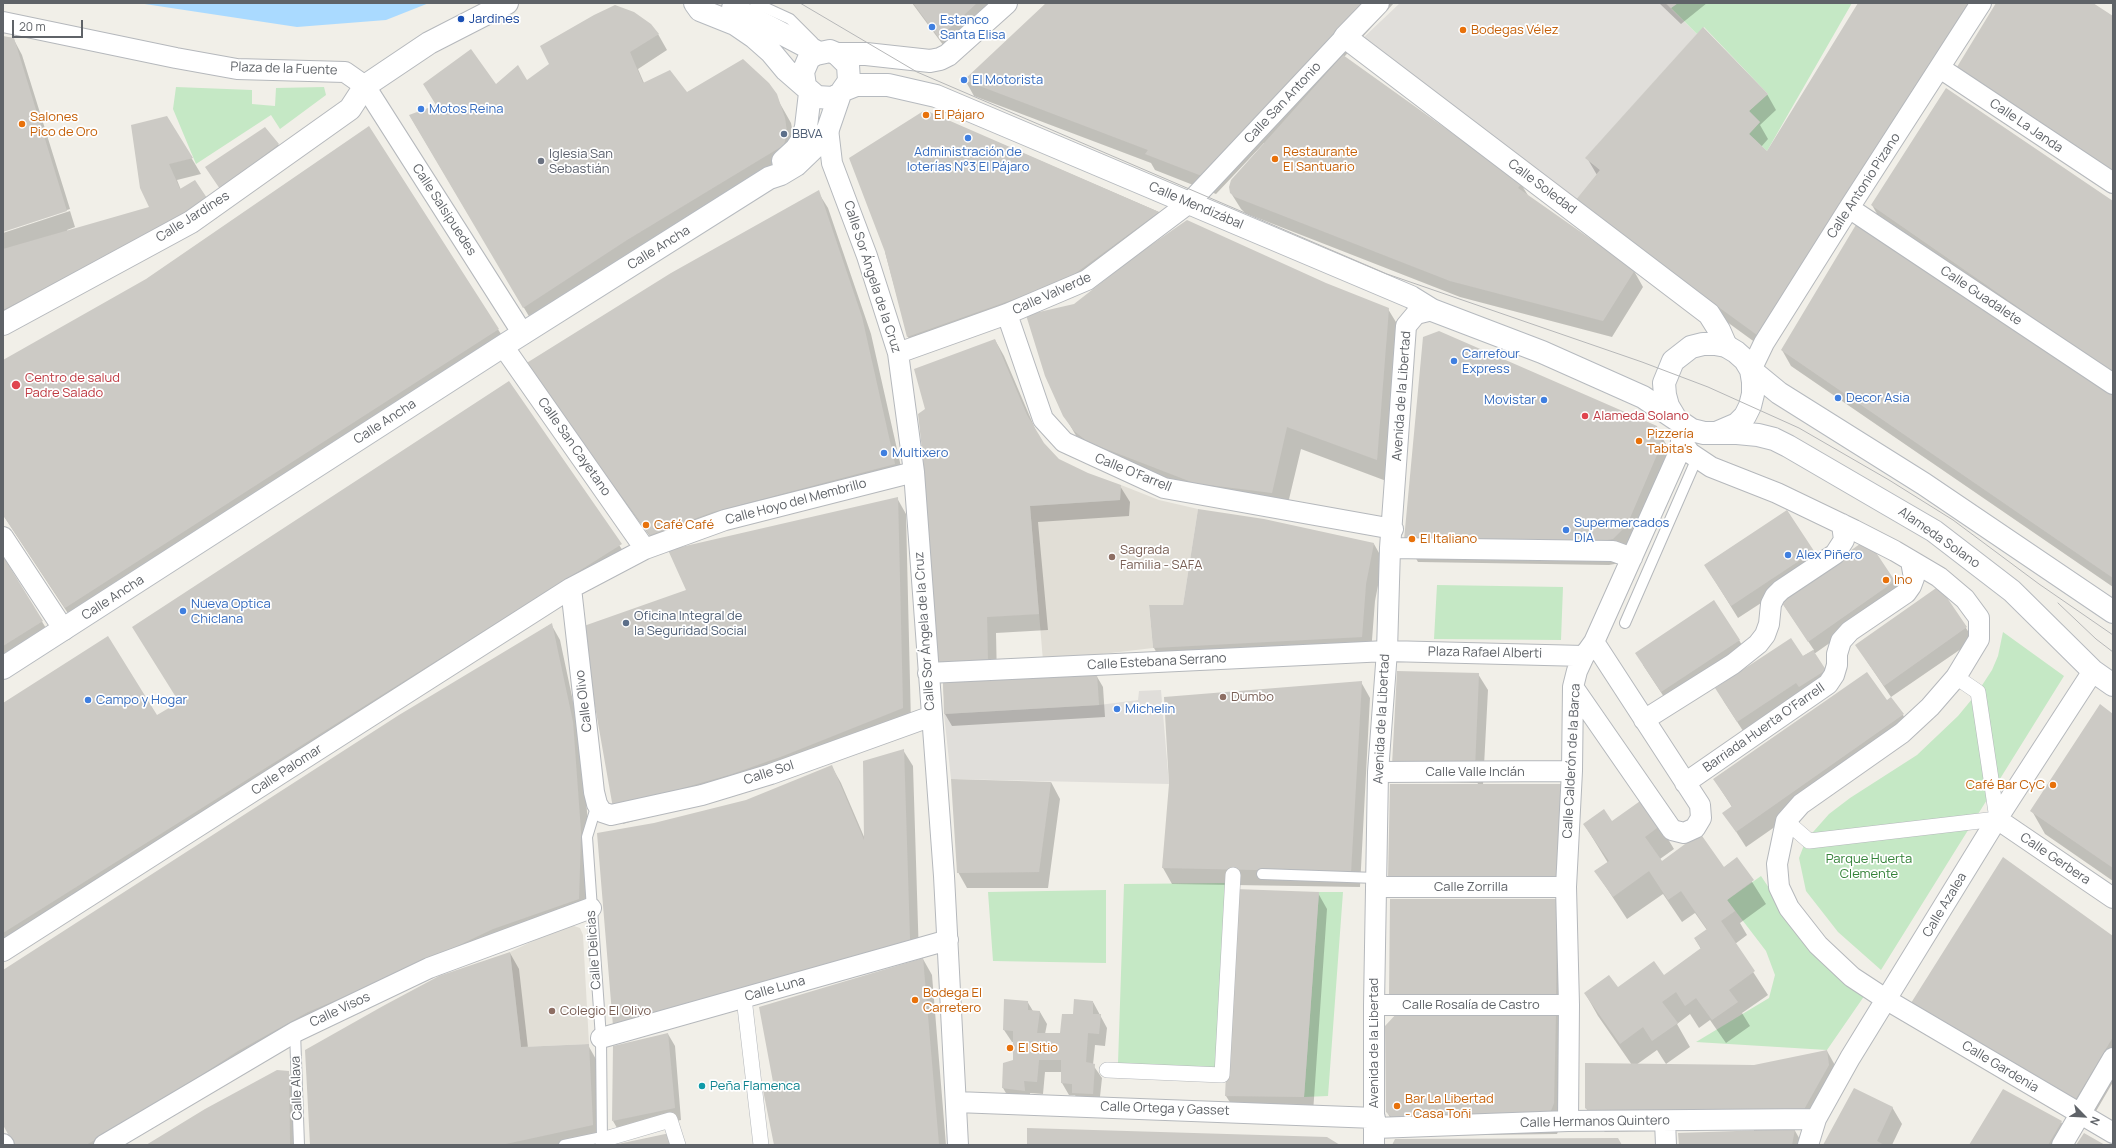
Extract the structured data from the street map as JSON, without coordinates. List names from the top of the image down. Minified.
{"streets":{"main road":["Calle San Antonio","Calle Soledad","Calle Mendizábal","Calle Jardines","Calle Ancha","Alameda Solano"],"street":["Plaza de la Fuente","Calle La Janda","Calle Antonio Pizano","Calle Salsipuedes","Calle Sor Ángela de la Cruz","Calle Valverde","Calle Guadalete","Avenida de la Libertad","Calle San Cayetano","Calle O'Farrell","Calle Hoyo del Membrillo","Plaza Rafael Alberti","Calle Estebana Serrano","Calle Olivo","Barriada Huerta O'Farrell","Calle Calderón de la Barca","Calle Palomar","Calle Valle Inclán","Calle Sol","Calle Gerbera","Calle Zorrilla","Calle Azalea","Calle Luna","Calle Rosalía de Castro","Calle Visos","Calle Gardenia","Calle Ortega y Gasset","Calle Hermanos Quintero"],"lane":["Calle Delicias","Calle Alava"]},"crossings":[["Plaza de la Fuente","Calle Salsipuedes"],["Plaza de la Fuente","Calle Jardines"],["Calle San Antonio","Calle Soledad"],["Calle San Antonio","Calle Mendizábal"],["Calle San Antonio","Calle Valverde"],["Calle La Janda","Calle Antonio Pizano"],["Calle Antonio Pizano","Calle Soledad"],["Calle Antonio Pizano","Calle Guadalete"],["Calle Antonio Pizano","Alameda Solano"],["Calle Antonio Pizano","Calle Calderón de la Barca"],["Calle Soledad","Alameda Solano"],["Calle Soledad","Calle Calderón de la Barca"],["Calle Mendizábal","Calle Valverde"],["Calle Mendizábal","Avenida de la Libertad"],["Calle Mendizábal","Alameda Solano"],["Calle Salsipuedes","Calle Jardines"],["Calle Salsipuedes","Calle Ancha"],["Calle Ancha","Calle San Cayetano"],["Calle Sor Ángela de la Cruz","Calle Valverde"],["Calle Sor Ángela de la Cruz","Calle Hoyo del Membrillo"],["Calle Sor Ángela de la Cruz","Calle Estebana Serrano"],["Calle Sor Ángela de la Cruz","Calle Sol"],["Calle Sor Ángela de la Cruz","Calle Luna"],["Calle Sor Ángela de la Cruz","Calle Ortega y Gasset"],["Calle Valverde","Calle O'Farrell"],["Avenida de la Libertad","Calle O'Farrell"],["Avenida de la Libertad","Alameda Solano"],["Avenida de la Libertad","Plaza Rafael Alberti"],["Avenida de la Libertad","Calle Estebana Serrano"],["Avenida de la Libertad","Calle Valle Inclán"],["Avenida de la Libertad","Calle Zorrilla"],["Avenida de la Libertad","Calle Rosalía de Castro"],["Avenida de la Libertad","Calle Ortega y Gasset"],["Avenida de la Libertad","Calle Hermanos Quintero"],["Calle San Cayetano","Calle Hoyo del Membrillo"],["Calle Hoyo del Membrillo","Calle Olivo"],["Calle Hoyo del Membrillo","Calle Palomar"],["Alameda Solano","Calle Calderón de la Barca"],["Alameda Solano","Calle Azalea"],["Plaza Rafael Alberti","Calle Estebana Serrano"],["Plaza Rafael Alberti","Calle Calderón de la Barca"],["Calle Olivo","Calle Palomar"],["Calle Olivo","Calle Sol"],["Calle Olivo","Calle Delicias"],["Calle Calderón de la Barca","Calle Valle Inclán"],["Calle Calderón de la Barca","Calle Zorrilla"],["Calle Calderón de la Barca","Calle Rosalía de Castro"],["Calle Calderón de la Barca","Calle Hermanos Quintero"],["Calle Sol","Calle Delicias"],["Calle Gerbera","Calle Azalea"],["Calle Azalea","Calle Gardenia"],["Calle Azalea","Calle Hermanos Quintero"],["Calle Delicias","Calle Luna"],["Calle Delicias","Calle Visos"],["Calle Visos","Calle Alava"],["Calle Ortega y Gasset","Calle Hermanos Quintero"]],"parks":["Parque Huerta Clemente"],"places":["Jardines","Estanco Santa Elisa","Bodegas Vélez","El Motorista","Motos Reina","El Pájaro","Salones Pico de Oro","BBVA","Administración de loterías N°3 El Pájaro","Restaurante El Santuario","Iglesia San Sebastián","Carrefour Express","Centro de salud Padre Salado","Decor Asia","Movistar","Alameda Solano","Pizzería Tabita's","Multixero","Café Café","Supermercados DIA","El Italiano","Alex Piñero","Sagrada Familia - SAFA","Ino","Nueva Optica Chiclana","Oficina Integral de la Seguridad Social","Dumbo","Campo y Hogar","Michelin","Café Bar CyC","Bodega El Carretero","Colegio El Olivo","El Sitio","Peña Flamenca","Bar La Libertad - Casa Toñi"],"scale_bar":"20 m","north":"bottom right"}
